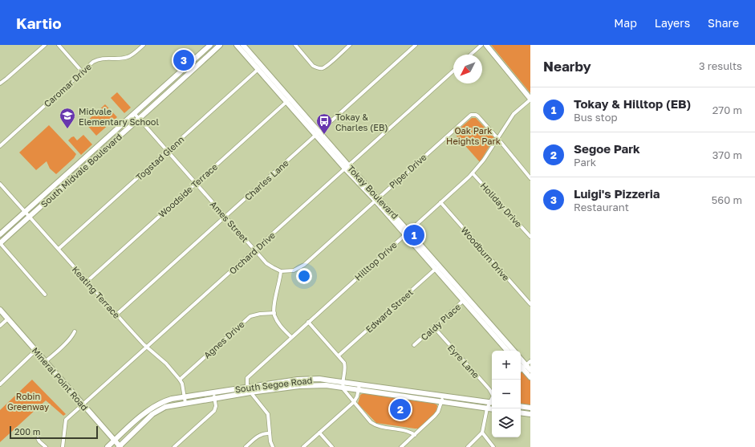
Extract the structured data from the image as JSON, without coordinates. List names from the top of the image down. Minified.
{"streets":{"street":["Caromar Drive","Togstad Glenn","South Midvale Boulevard","Piper Drive","Charles Lane","Woodside Terrace","Tokay Boulevard","Holiday Drive","Ames Street","Orchard Drive","Woodburn Drive","Hilltop Drive","Keating Terrace","Edward Street","Caldy Place","Agnes Drive","Eyre Lane","Mineral Point Road","South Segoe Road"]},"crossings":[["Togstad Glenn","Tokay Boulevard"],["Togstad Glenn","Ames Street"],["Togstad Glenn","Keating Terrace"],["South Midvale Boulevard","Ames Street"],["South Midvale Boulevard","Keating Terrace"],["Piper Drive","Tokay Boulevard"],["Piper Drive","Ames Street"],["Piper Drive","Hilltop Drive"],["Charles Lane","Tokay Boulevard"],["Charles Lane","Ames Street"],["Charles Lane","Keating Terrace"],["Woodside Terrace","Tokay Boulevard"],["Woodside Terrace","Ames Street"],["Woodside Terrace","Keating Terrace"],["Tokay Boulevard","Orchard Drive"],["Tokay Boulevard","Hilltop Drive"],["Tokay Boulevard","Edward Street"],["Tokay Boulevard","Caldy Place"],["Holiday Drive","Hilltop Drive"],["Ames Street","Orchard Drive"],["Orchard Drive","Keating Terrace"],["Orchard Drive","Mineral Point Road"],["Woodburn Drive","Hilltop Drive"],["Hilltop Drive","South Segoe Road"],["Keating Terrace","Agnes Drive"],["Keating Terrace","South Segoe Road"],["Caldy Place","Eyre Lane"],["Mineral Point Road","South Segoe Road"]],"parks":["Oak Park Heights Park","Robin Greenway"],"places":{"school or university":["Midvale Elementary School"],"bus stop":["Tokay & Charles (EB)"]},"scale_bar":"200 m","north":"bottom left","page":{"header":"Kartio","nav":["Map","Layers","Share"],"heading":["Nearby","3 results"],"pins":["3","1","2"],"list":[{"mark":"1","name":"Tokay & Hilltop (EB)","note":"Bus stop","value":"270 m"},{"mark":"2","name":"Segoe Park","note":"Park","value":"370 m"},{"mark":"3","name":"Luigi's Pizzeria","note":"Restaurant","value":"560 m"}],"map_buttons":["+","−"],"scale":"200 m"}}
